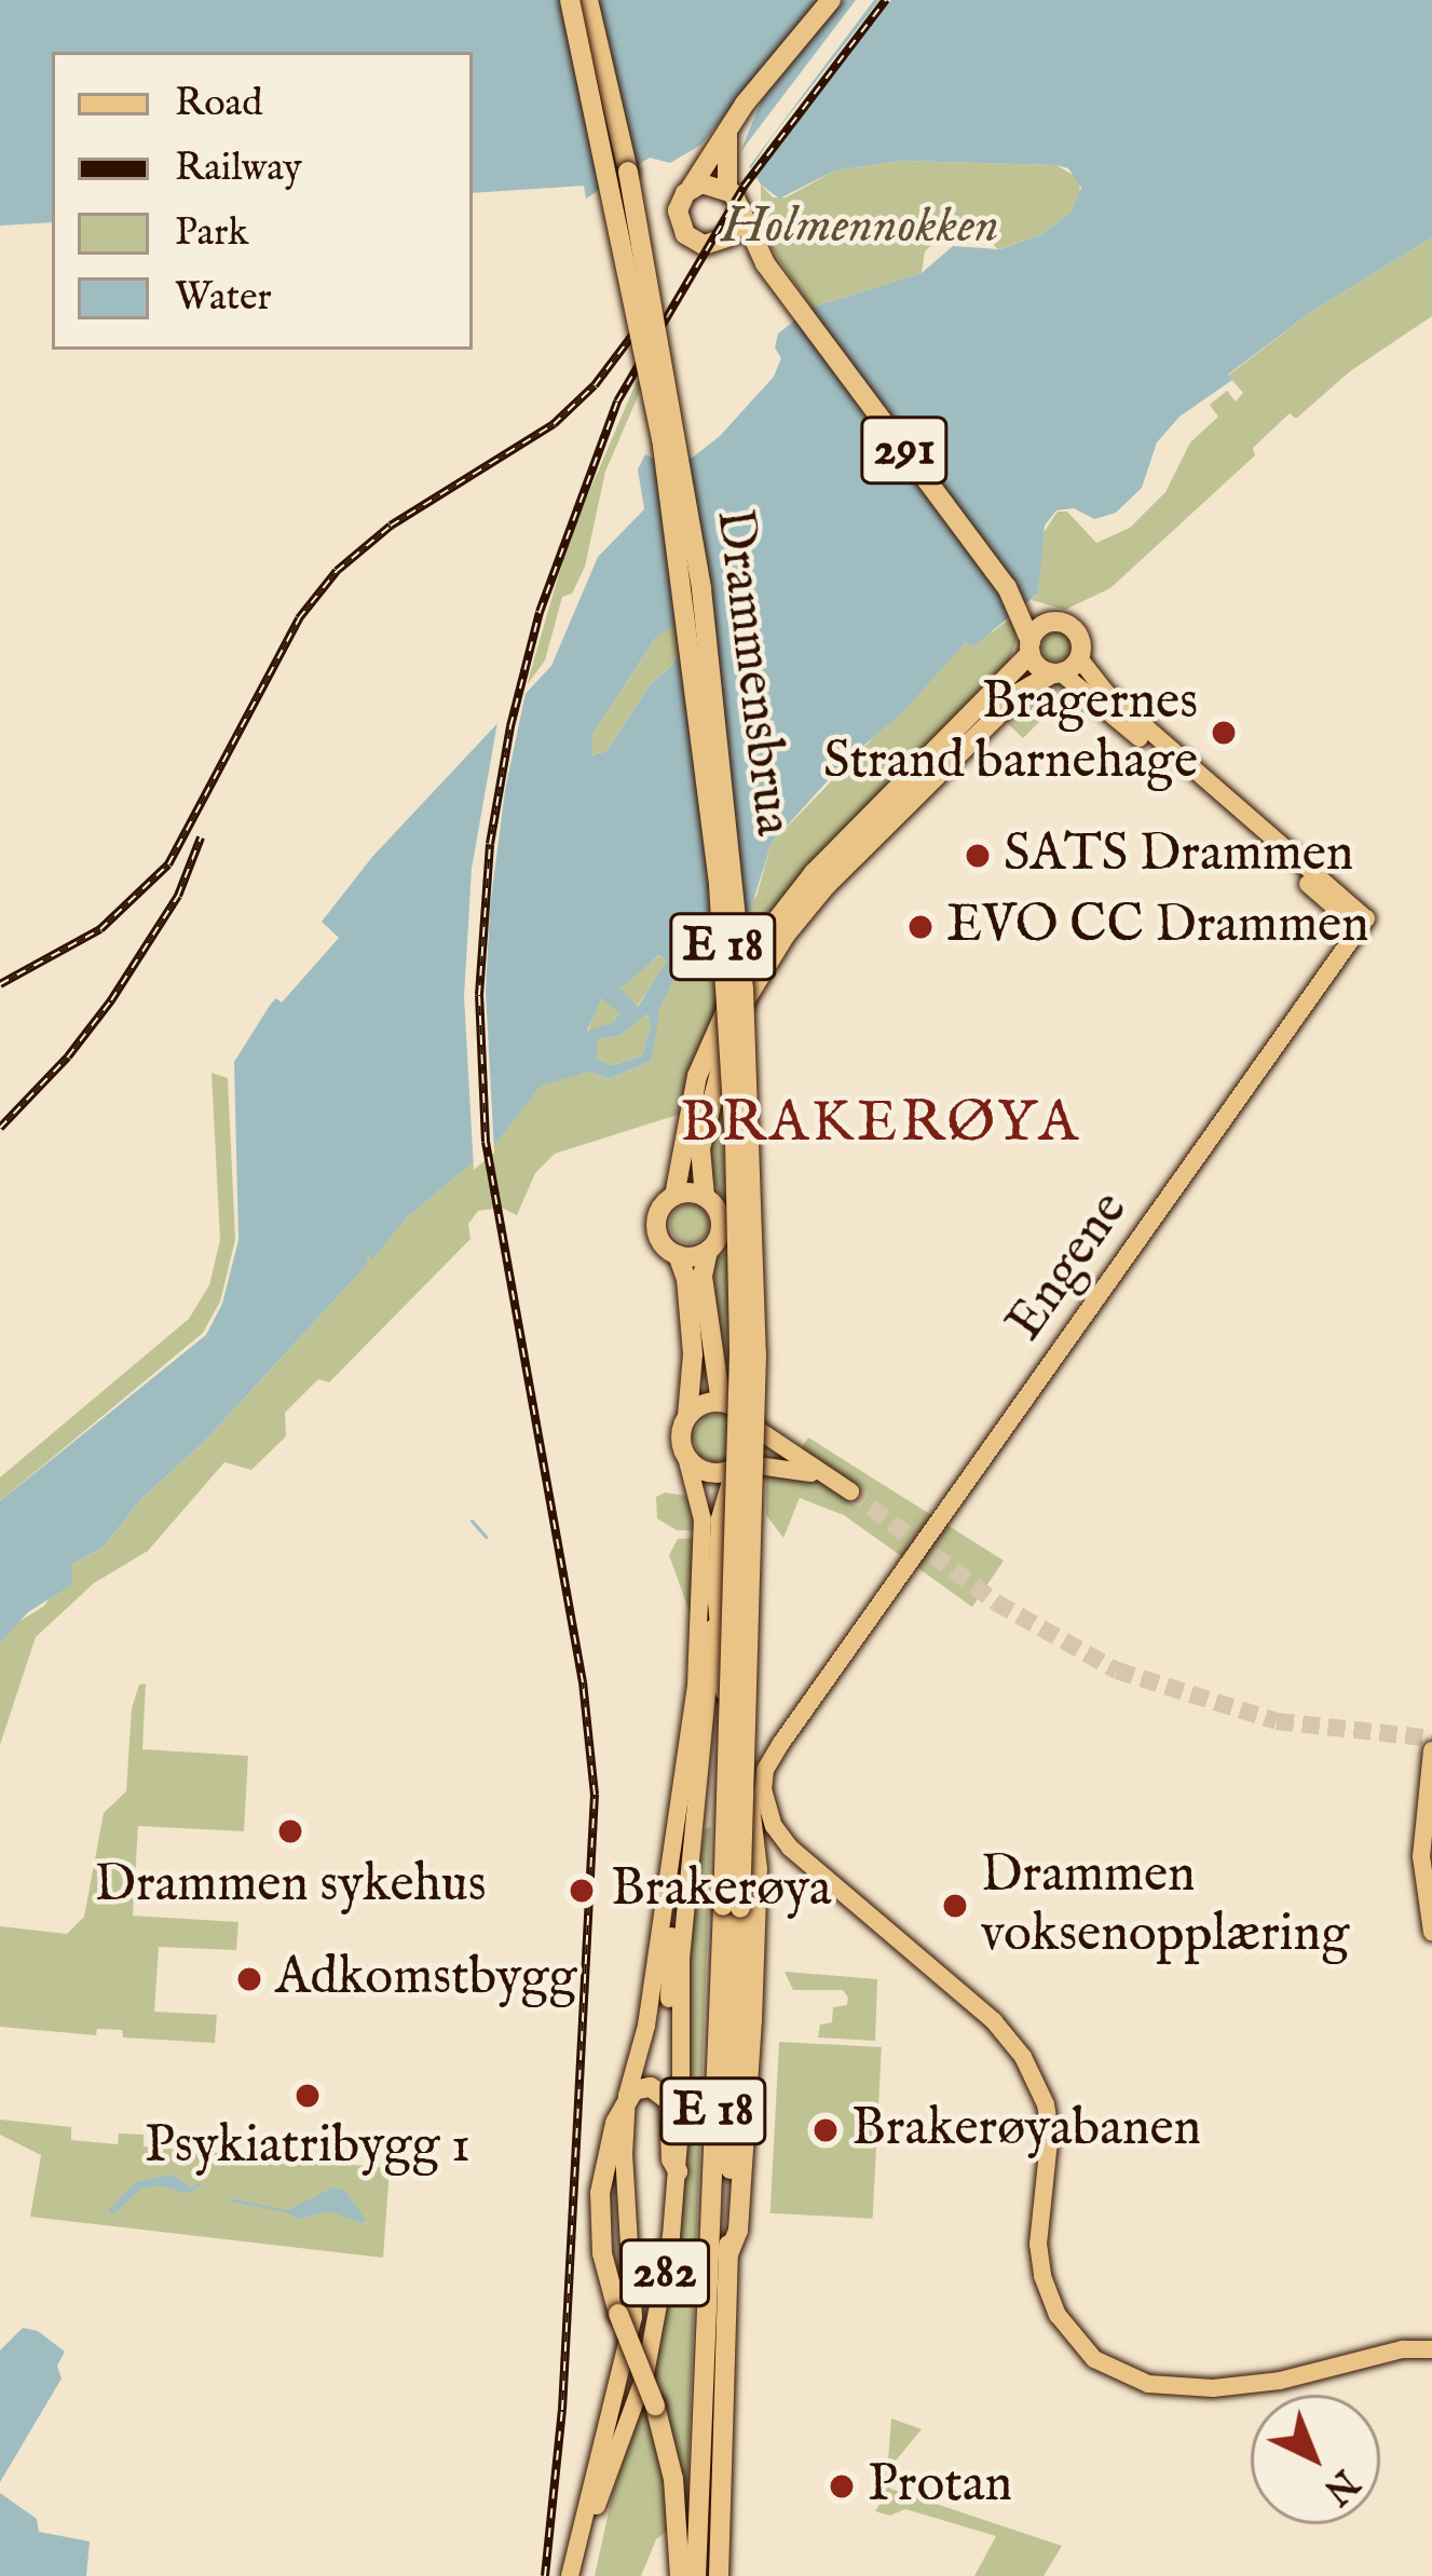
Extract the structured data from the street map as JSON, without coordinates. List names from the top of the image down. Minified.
{"streets":{"highway":["291","Drammensbrua","E 18"],"main road":["Engene","282"]},"crossings":[["Drammensbrua","E 18"],["E 18","282"]],"districts":["BRAKERØYA"],"parks":["Holmennokken"],"places":["Bragernes Strand barnehage","SATS Drammen","EVO CC Drammen","Drammen sykehus","Brakerøya","Drammen voksenopplæring","Adkomstbygg","Psykiatribygg 1","Brakerøyabanen","Protan"],"legend":["Road","Railway","Park","Water"],"north":"bottom right"}
